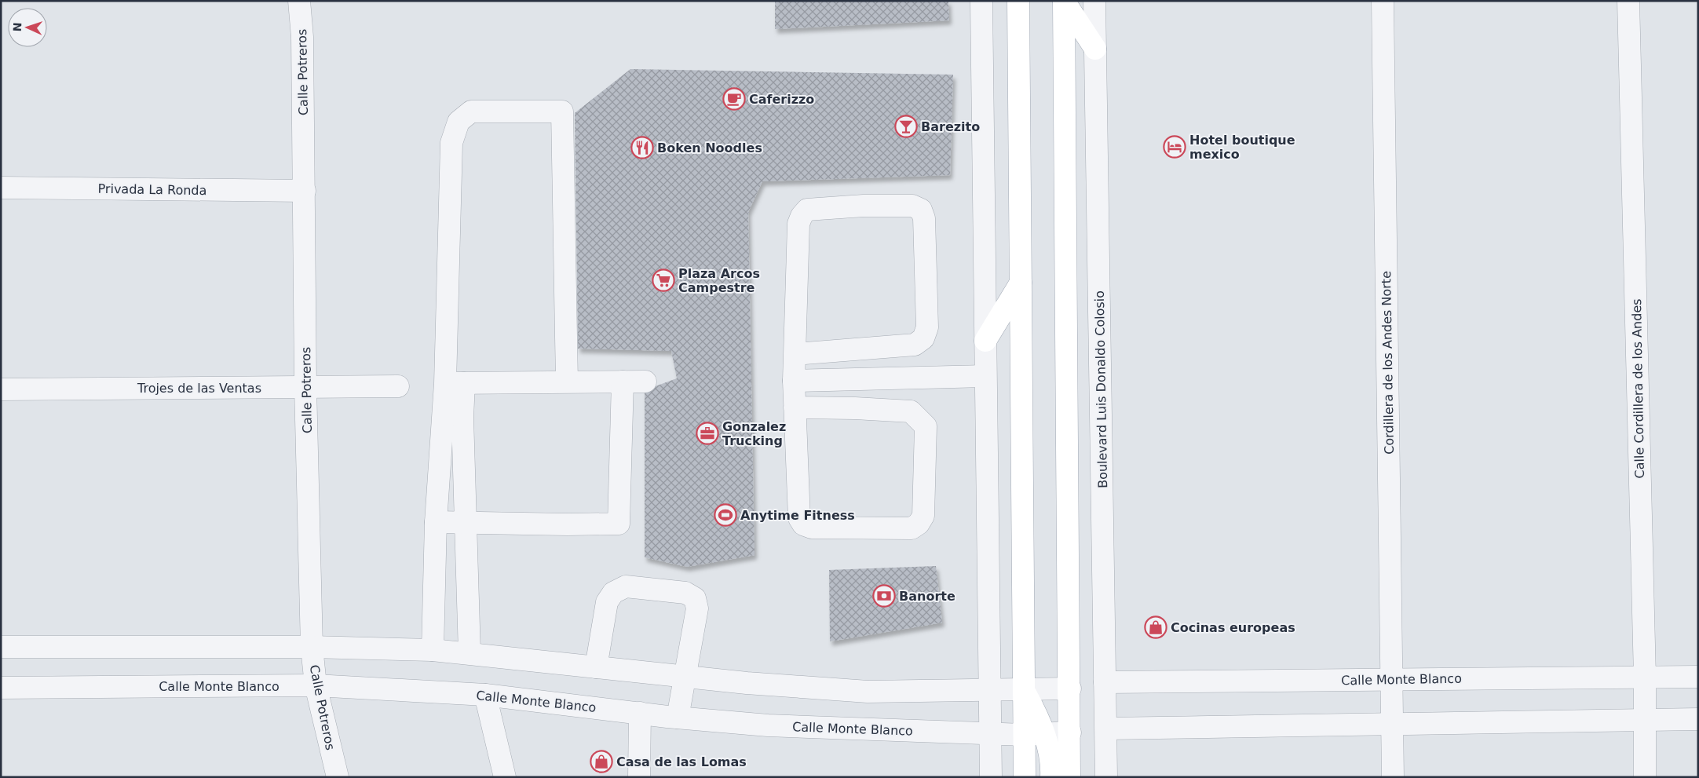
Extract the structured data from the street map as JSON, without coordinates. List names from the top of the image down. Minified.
{"streets":{"street":["Calle Potreros","Privada La Ronda","Cordillera de los Andes Norte","Trojes de las Ventas","Calle Cordillera de los Andes","Boulevard Luis Donaldo Colosio","Calle Monte Blanco"]},"crossings":[["Calle Potreros","Privada La Ronda"],["Calle Potreros","Trojes de las Ventas"],["Calle Potreros","Calle Monte Blanco"],["Cordillera de los Andes Norte","Calle Monte Blanco"],["Calle Cordillera de los Andes","Calle Monte Blanco"],["Boulevard Luis Donaldo Colosio","Calle Monte Blanco"]],"places":{"cafe":["Caferizzo"],"bar":["Barezito"],"hotel":["Hotel boutique mexico"],"restaurant":["Boken Noodles"],"supermarket":["Plaza Arcos Campestre"],"office":["Gonzalez Trucking"],"sports":["Anytime Fitness"],"bank":["Banorte"],"shop":["Cocinas europeas","Casa de las Lomas"]},"north":"left"}
